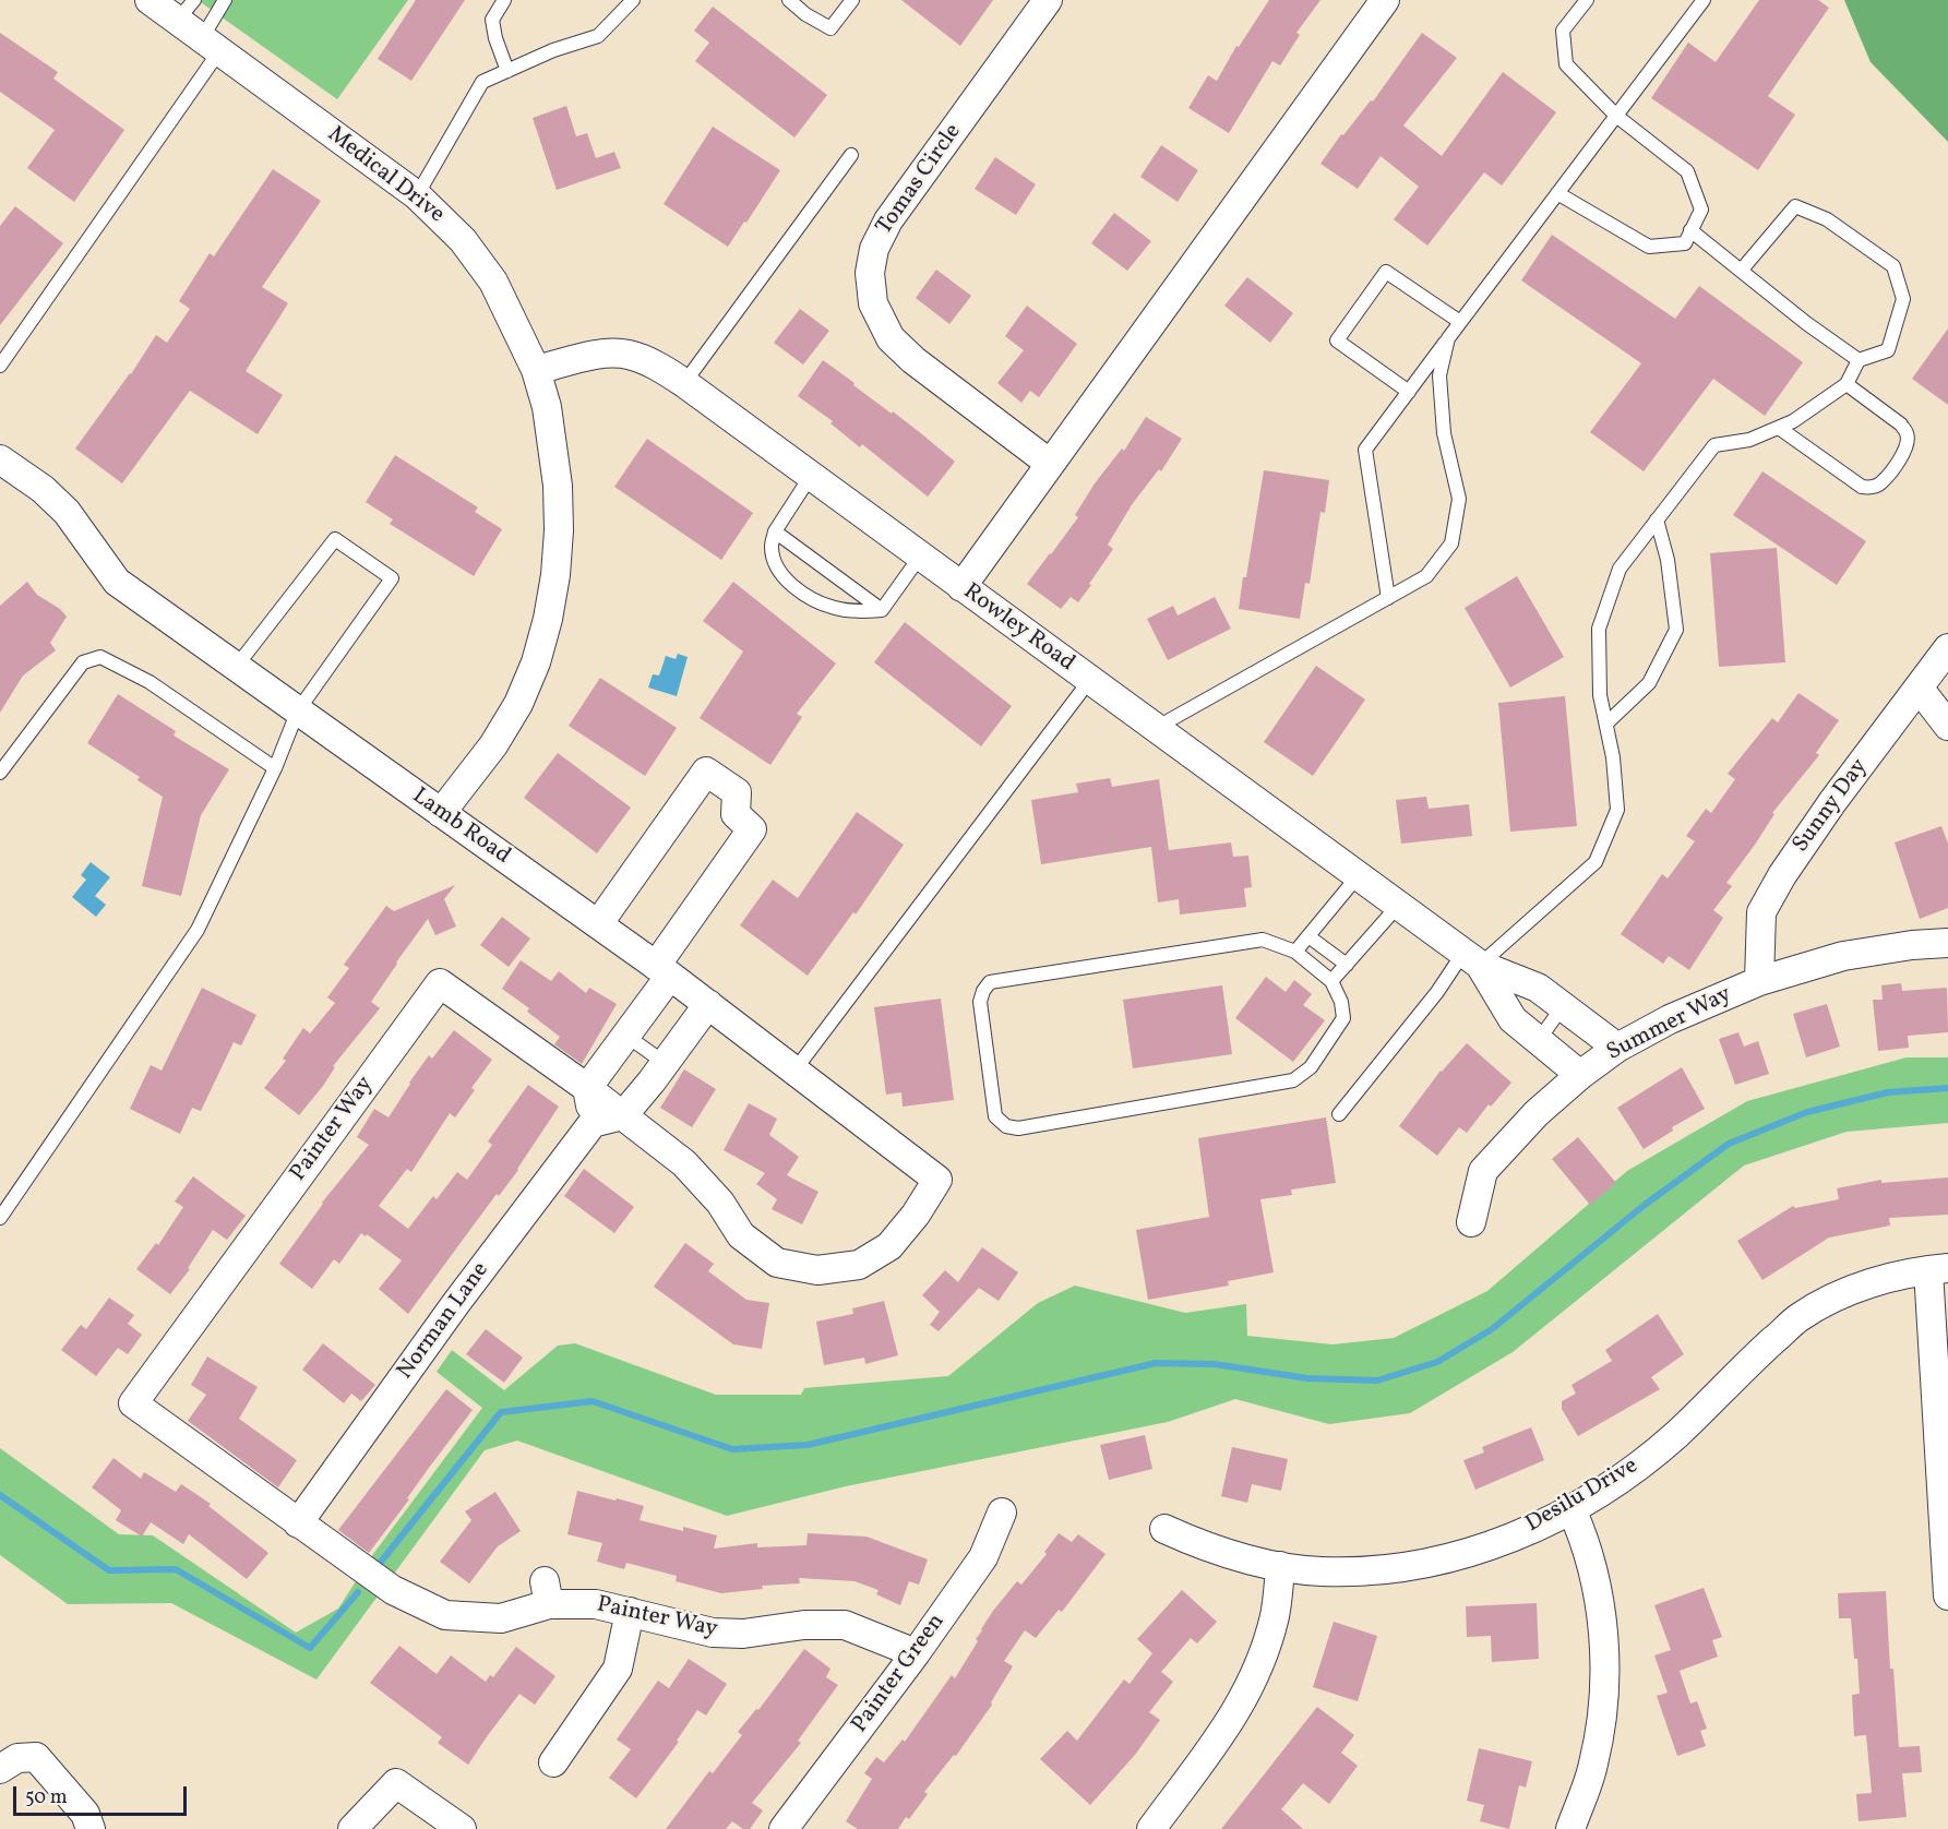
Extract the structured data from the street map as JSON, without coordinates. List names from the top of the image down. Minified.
{"streets":{"street":["Medical Drive","Tomas Circle","Rowley Road","Sunny Day","Lamb Road","Summer Way","Painter Way","Norman Lane","Desilu Drive","Painter Green"]},"crossings":[["Medical Drive","Rowley Road"],["Medical Drive","Lamb Road"],["Rowley Road","Summer Way"],["Sunny Day","Summer Way"],["Lamb Road","Painter Way"],["Painter Way","Norman Lane"],["Painter Way","Painter Green"]],"scale_bar":"50 m"}
